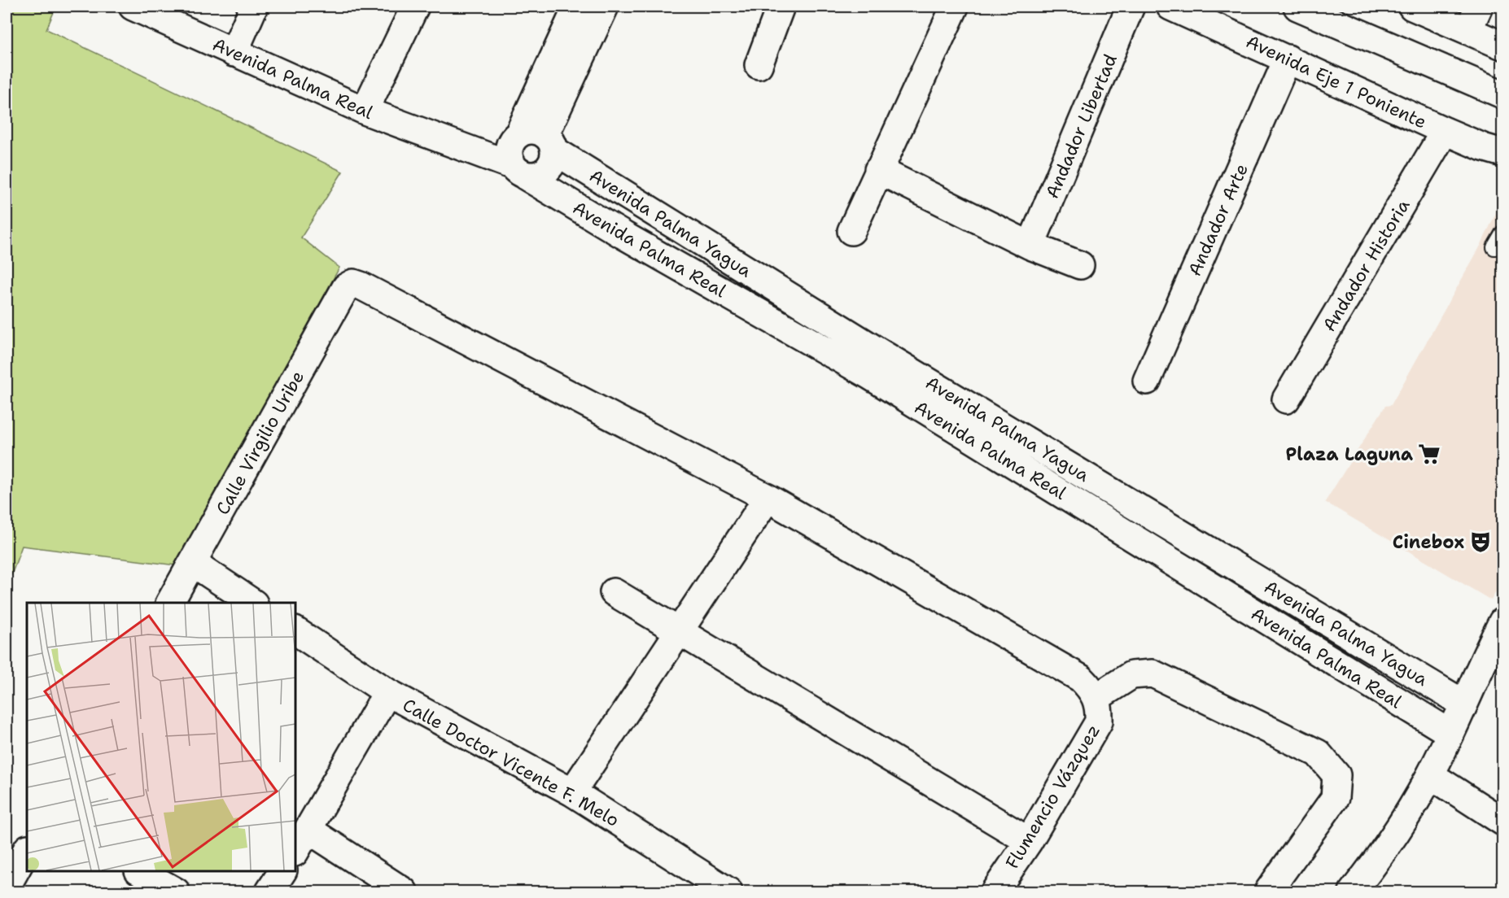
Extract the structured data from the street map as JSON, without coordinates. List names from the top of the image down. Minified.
{"streets":{"street":["Avenida Palma Real","Avenida Eje 1 Poniente","Andador Libertad","Andador Arte","Avenida Palma Yagua","Andador Historia","Calle Virgilio Uribe","Calle Doctor Vicente F. Melo","Flumencio Vázquez"]},"crossings":[["Avenida Palma Real","Avenida Palma Yagua"],["Avenida Eje 1 Poniente","Andador Arte"],["Avenida Eje 1 Poniente","Andador Historia"]],"places":{"supermarket":["Plaza Laguna"],"theatre":["Cinebox"]}}
